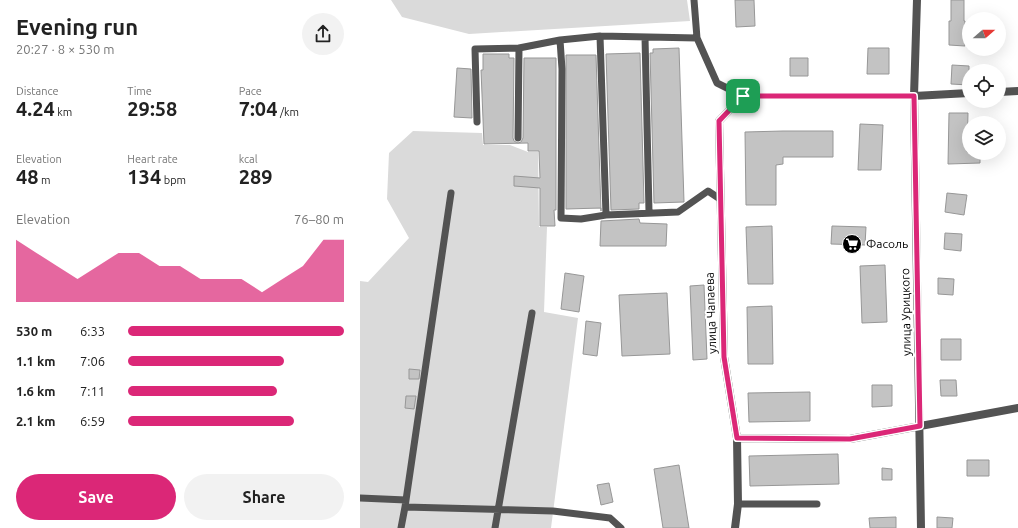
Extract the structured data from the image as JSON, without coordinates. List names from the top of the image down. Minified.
{"streets":{"street":["улица Урицкого","улица Чапаева"]},"places":{"supermarket":["Фасоль"]},"north":"right","page":{"heading":["Evening run","20:27 · 8 × 530 m"],"stats":[["Distance","4.24 km"],["Time","29:58"],["Pace","7:04 /km"],["Elevation","48 m"],["Heart rate","134 bpm"],["kcal","289"]],"chart":["Elevation","76–80 m"],"list":[{"name":"530 m","note":"6:33"},{"name":"1.1 km","note":"7:06"},{"name":"1.6 km","note":"7:11"},{"name":"2.1 km","note":"6:59"}],"buttons":["Save","Share"]}}
